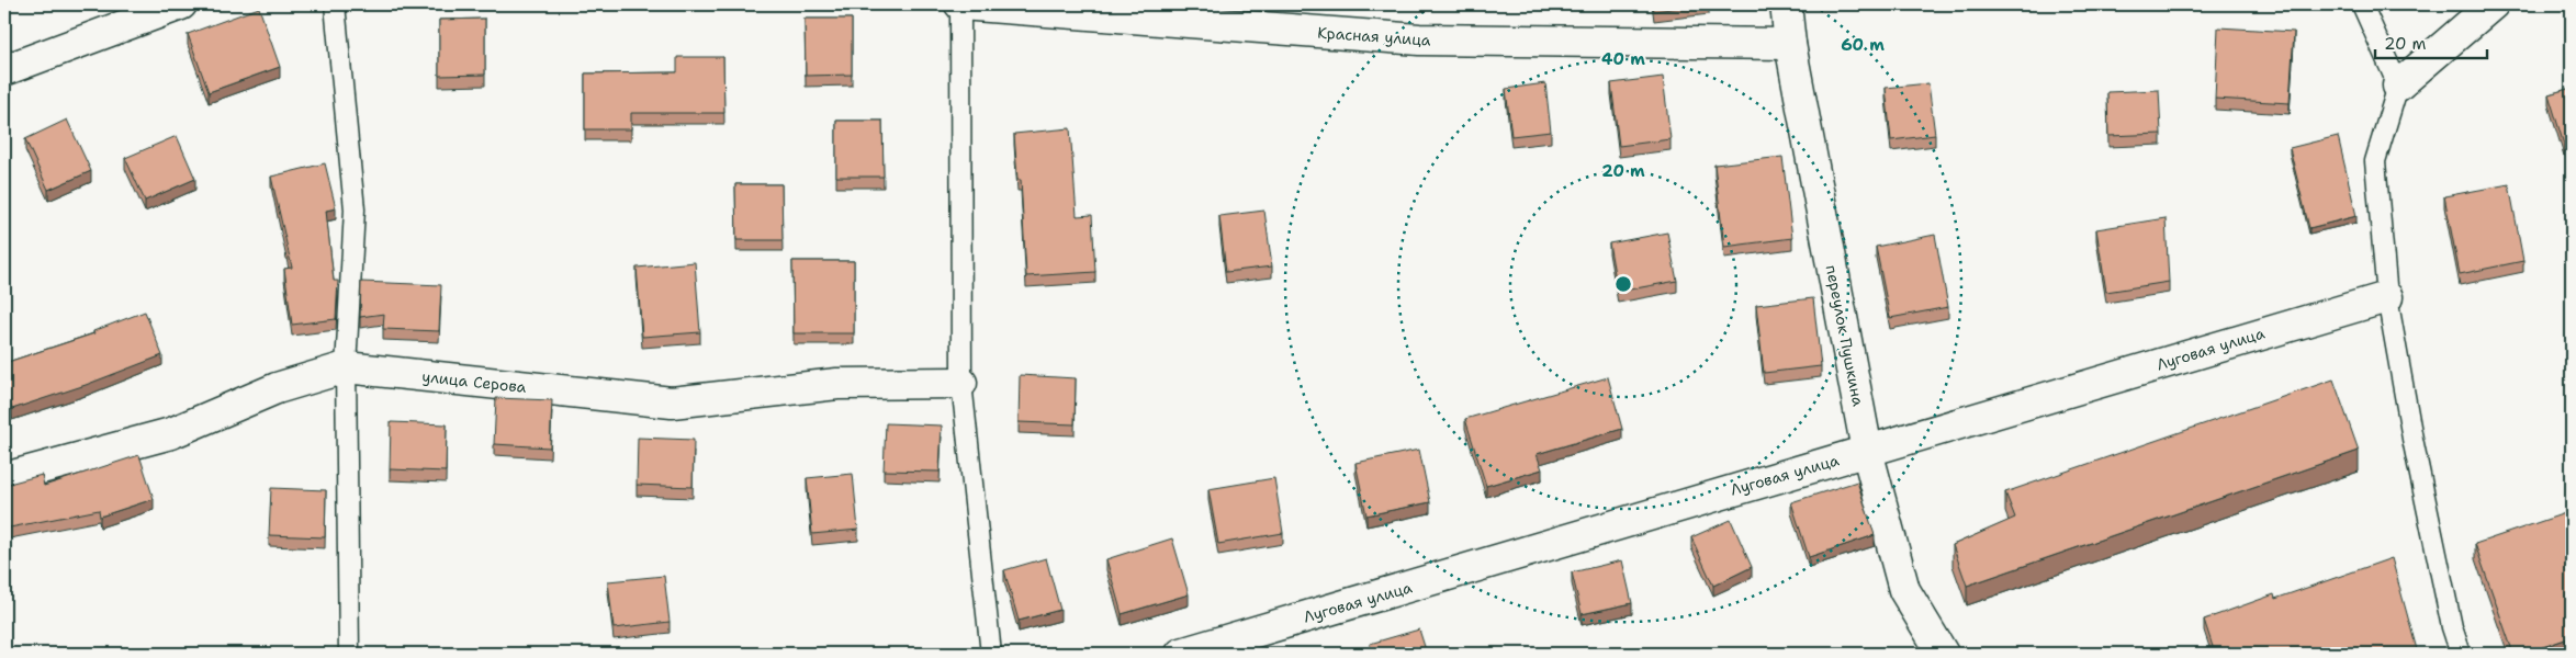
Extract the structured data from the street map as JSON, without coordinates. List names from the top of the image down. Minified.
{"streets":{"street":["Красная улица","переулок Пушкина","Луговая улица","улица Серова"]},"crossings":[["Красная улица","переулок Пушкина"],["переулок Пушкина","Луговая улица"]],"scale_bar":"20 m","rings":["60 m","40 m","20 m"]}
